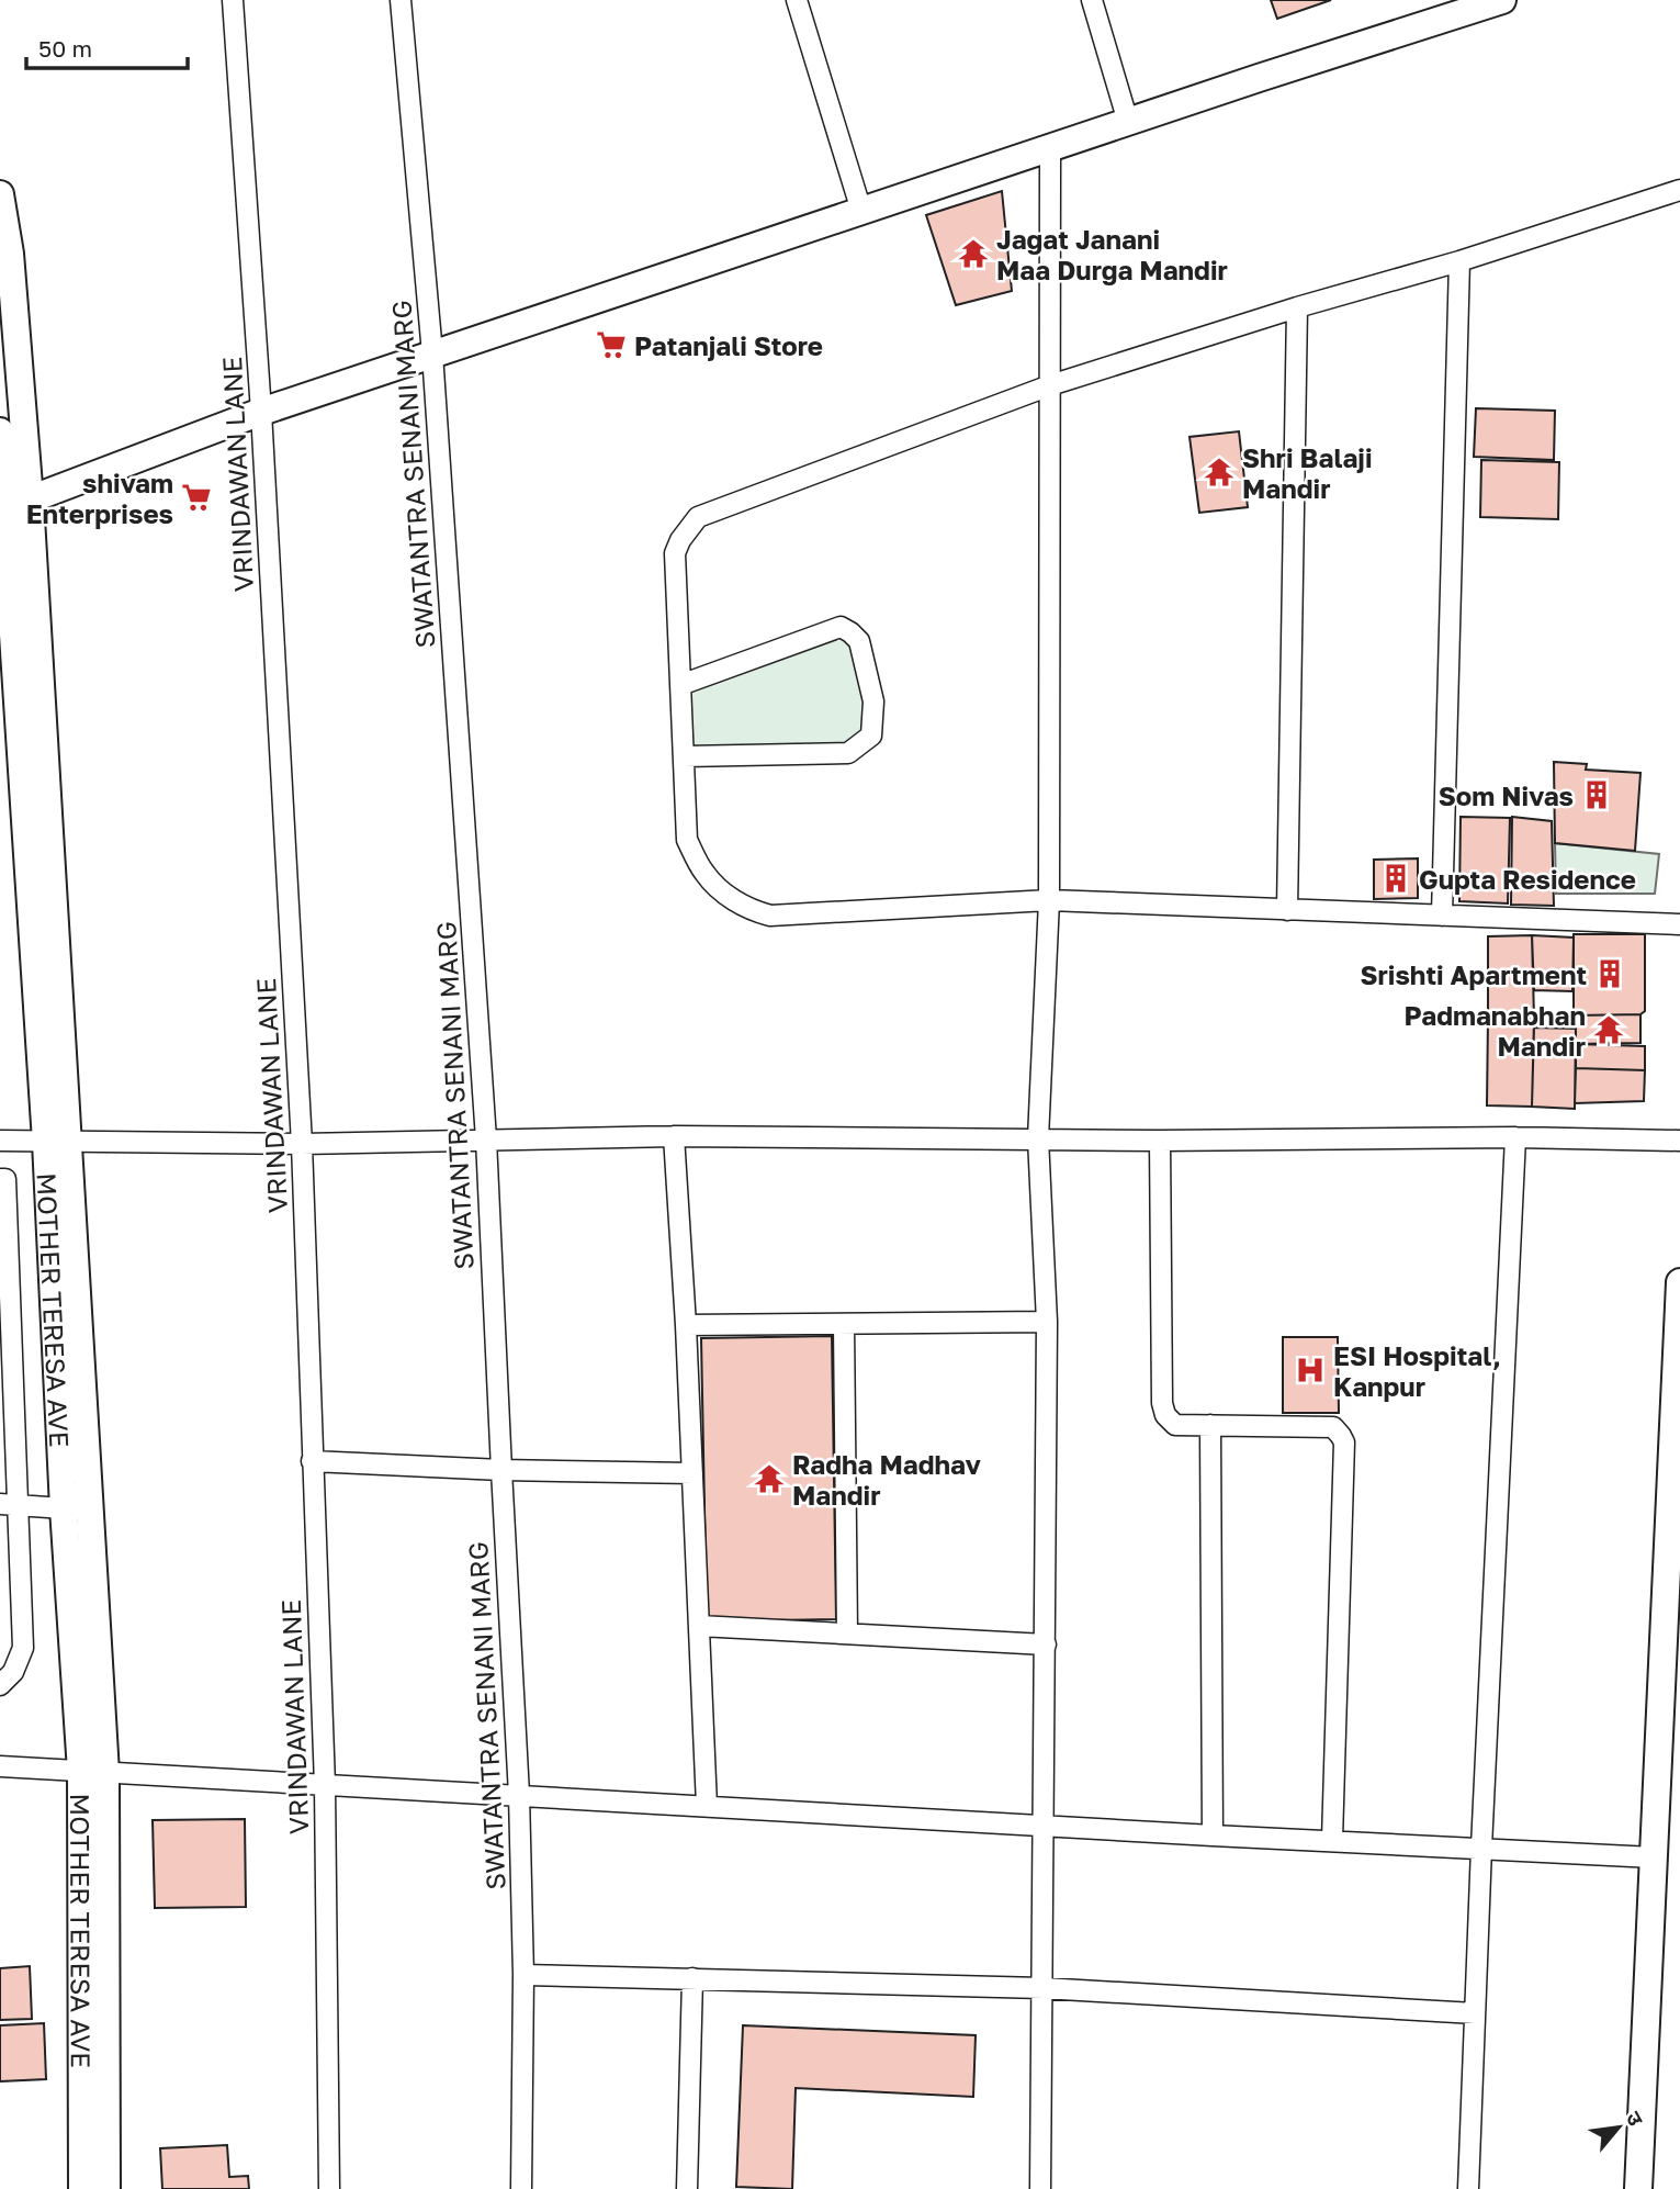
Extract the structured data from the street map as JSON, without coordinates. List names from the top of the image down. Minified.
{"streets":{"street":["VRINDAWAN LANE","SWATANTRA SENANI MARG","MOTHER TERESA AVE"]},"places":{"temple":["Jagat Janani Maa Durga Mandir","Shri Balaji Mandir","Padmanabhan Mandir","Radha Madhav Mandir"],"supermarket":["Patanjali Store","shivam Enterprises"],"building":["Som Nivas","Gupta Residence","Srishti Apartment"],"hospital":["ESI Hospital, Kanpur"]},"scale_bar":"50 m","north":"top right"}
